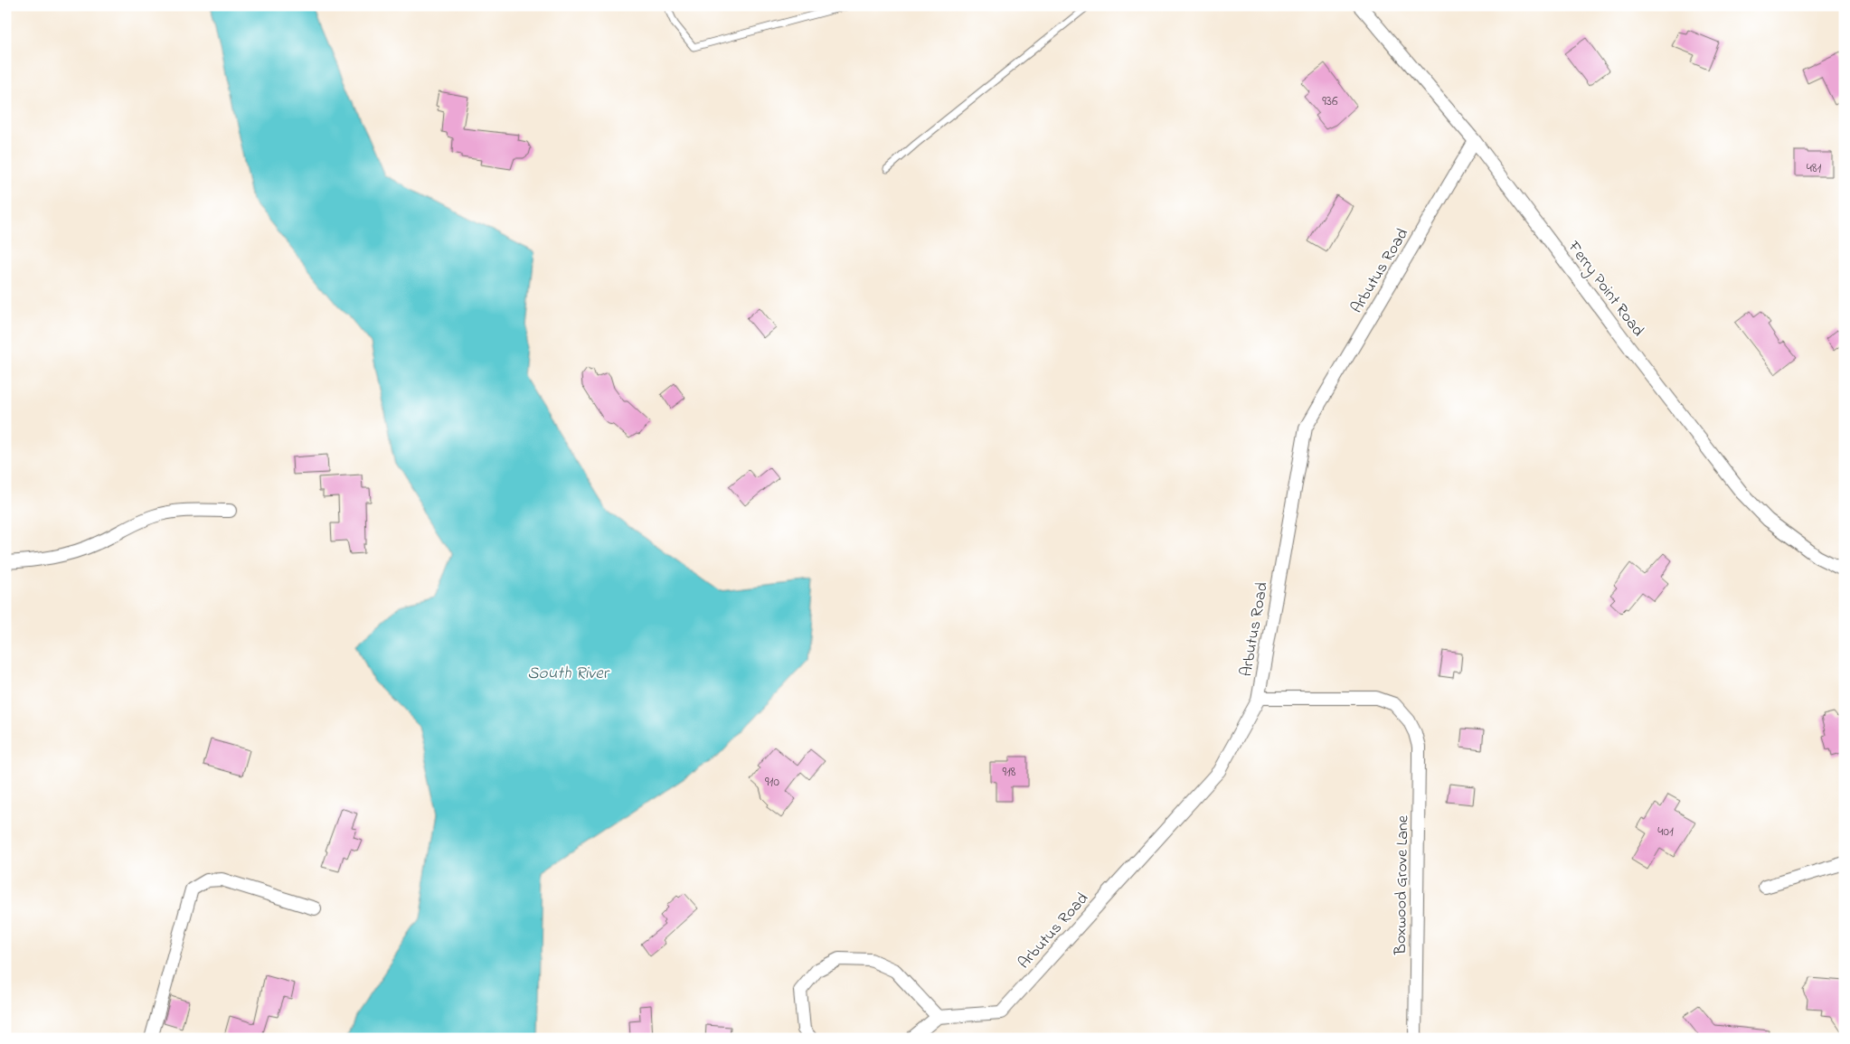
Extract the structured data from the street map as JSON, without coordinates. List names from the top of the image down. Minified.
{"streets":{"street":["Arbutus Road","Ferry Point Road","Boxwood Grove Lane"]},"crossings":[["Arbutus Road","Ferry Point Road"],["Arbutus Road","Boxwood Grove Lane"]],"water":["South River"],"house_numbers":["936","481","918","910","401"]}
